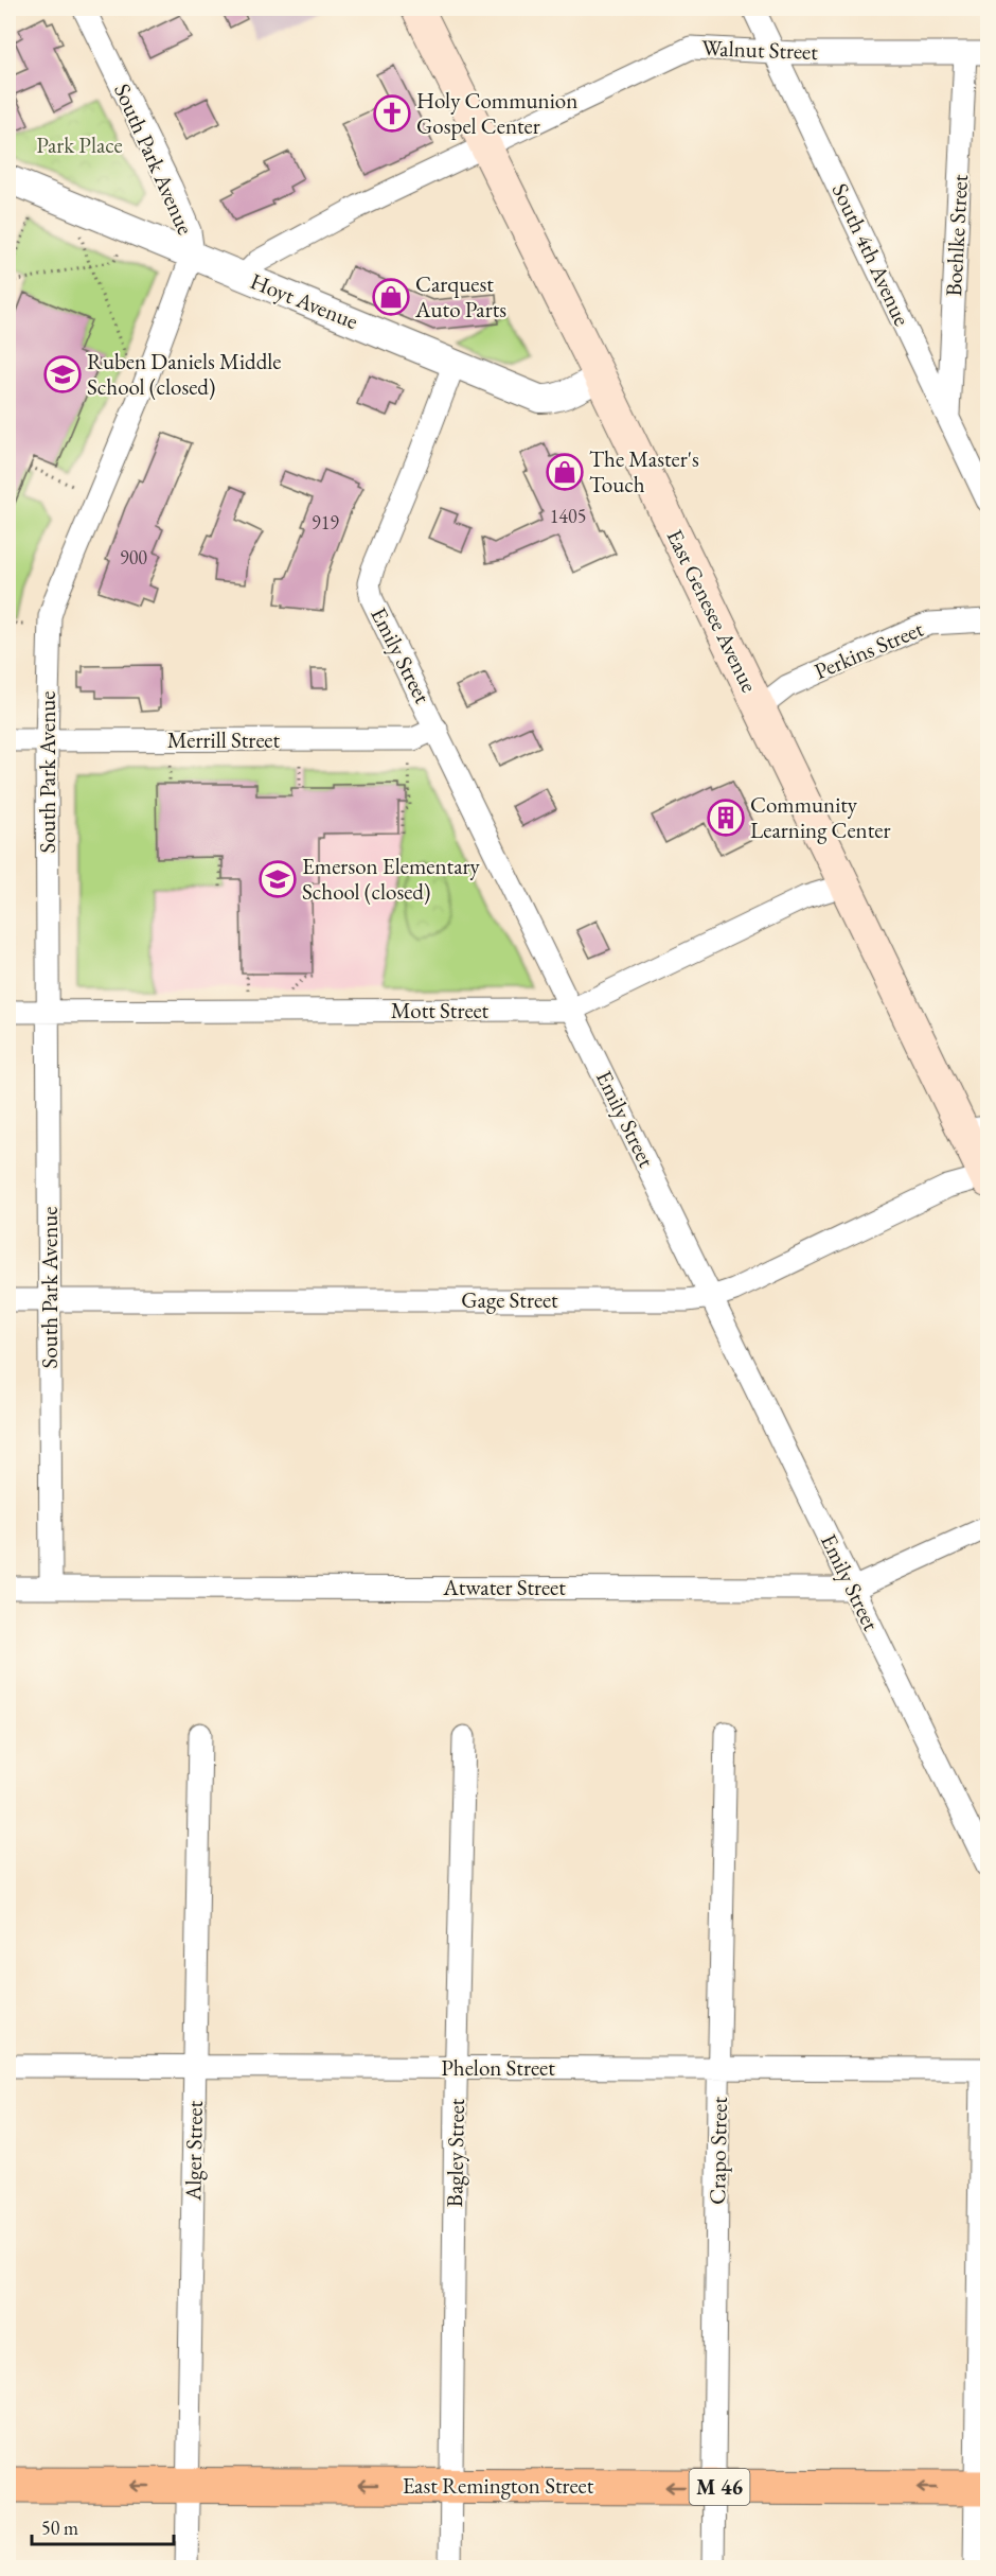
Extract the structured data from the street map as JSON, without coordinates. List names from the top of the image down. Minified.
{"streets":{"highway":["East Remington Street","M 46"],"main road":["East Genesee Avenue"],"street":["Walnut Street","South Park Avenue","Boehlke Street","South 4th Avenue","Hoyt Avenue","Perkins Street","Emily Street","Merrill Street","Mott Street","Gage Street","Atwater Street","Phelon Street","Alger Street","Crapo Street","Bagley Street"]},"crossings":[["Walnut Street","Boehlke Street"],["Walnut Street","South 4th Avenue"],["Walnut Street","Hoyt Avenue"],["Walnut Street","East Genesee Avenue"],["South Park Avenue","Hoyt Avenue"],["South Park Avenue","Merrill Street"],["South Park Avenue","Mott Street"],["South Park Avenue","Gage Street"],["South Park Avenue","Atwater Street"],["Boehlke Street","South 4th Avenue"],["Hoyt Avenue","East Genesee Avenue"],["Hoyt Avenue","Emily Street"],["East Genesee Avenue","Perkins Street"],["East Genesee Avenue","Mott Street"],["East Genesee Avenue","Gage Street"],["Emily Street","Merrill Street"],["Emily Street","Mott Street"],["Emily Street","Gage Street"],["Emily Street","Atwater Street"],["Phelon Street","Alger Street"],["Phelon Street","Crapo Street"],["Phelon Street","Bagley Street"],["Alger Street","East Remington Street"],["Crapo Street","East Remington Street"],["Bagley Street","East Remington Street"]],"one_way":["East Remington Street"],"parks":["Park Place"],"places":{"church":["Holy Communion Gospel Center"],"shop":["Carquest Auto Parts","The Master's Touch"],"school or university":["Ruben Daniels Middle School (closed)","Emerson Elementary School (closed)"],"building":["Community Learning Center"]},"house_numbers":["1405","919","900"],"scale_bar":"50 m"}
